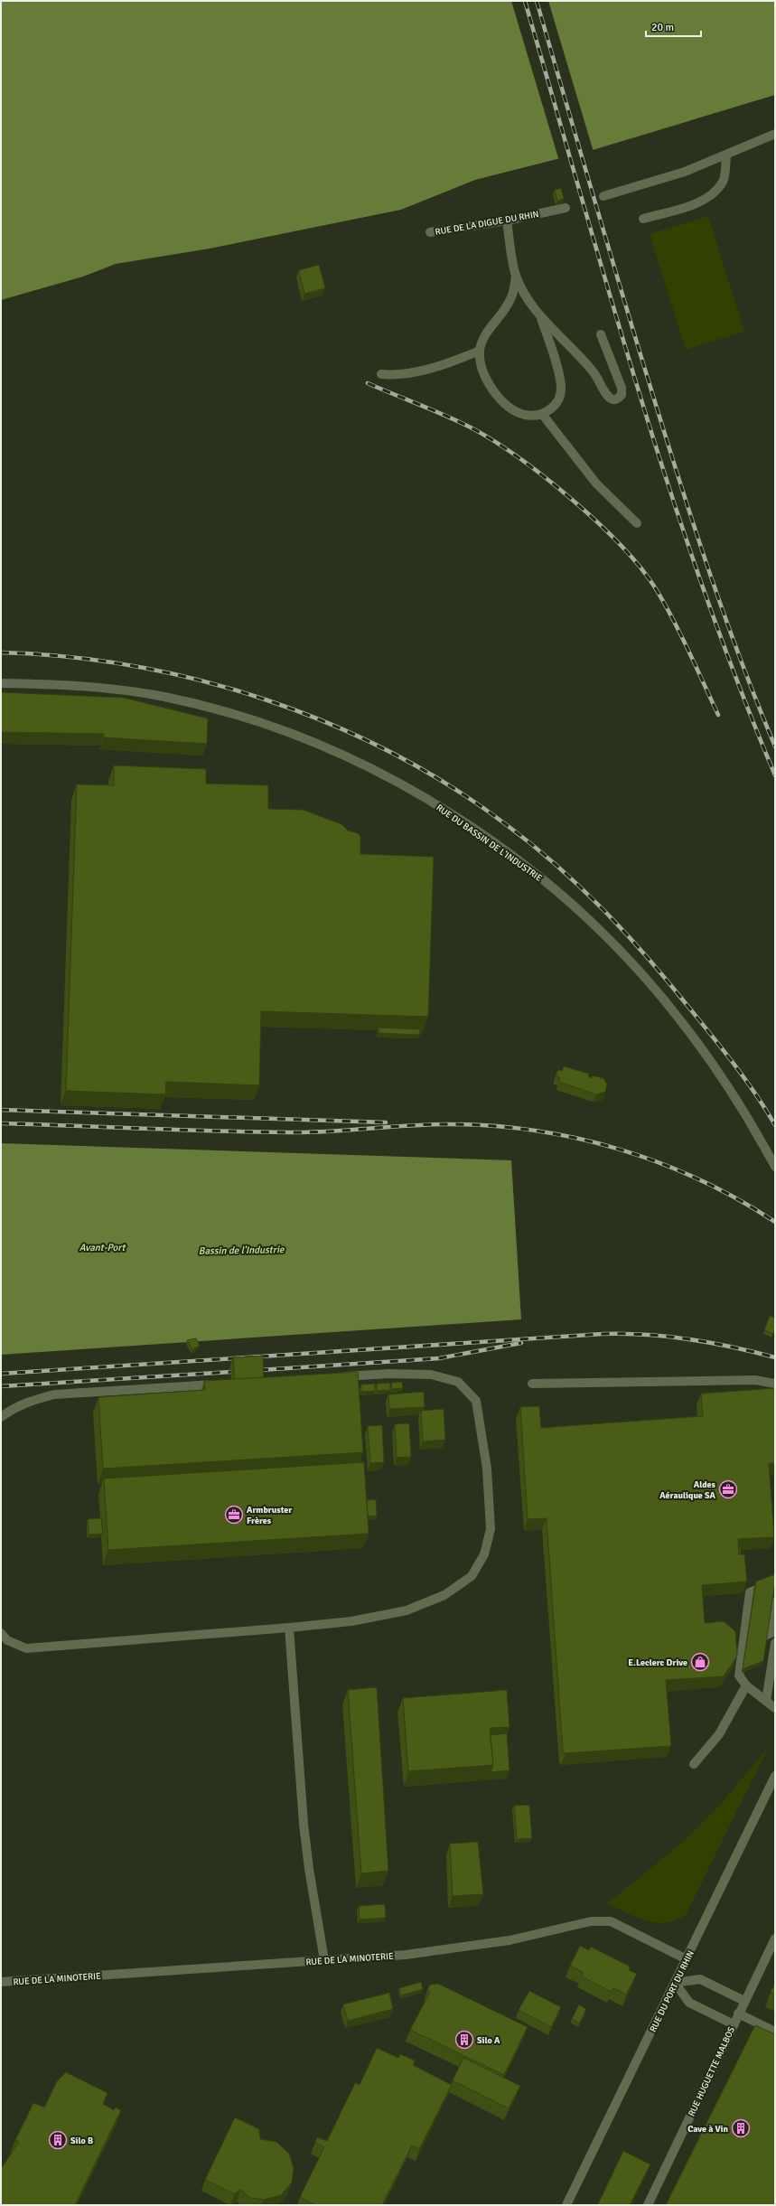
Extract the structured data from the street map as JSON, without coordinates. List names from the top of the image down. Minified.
{"streets":{"street":["RUE DE LA DIGUE DU RHIN","RUE DU BASSIN DE L'INDUSTRIE","RUE DE LA MINOTERIE","RUE DU PORT DU RHIN","RUE HUGUETTE MALBOS"]},"crossings":[["RUE DE LA MINOTERIE","RUE DU PORT DU RHIN"]],"water":["Avant-Port","Bassin de l'Industrie"],"places":{"office":["Aldes Aéraulique SA","Armbruster Frères"],"shop":["E.Leclerc Drive"],"building":["Silo A","Cave à Vin","Silo B"]},"scale_bar":"20 m"}
